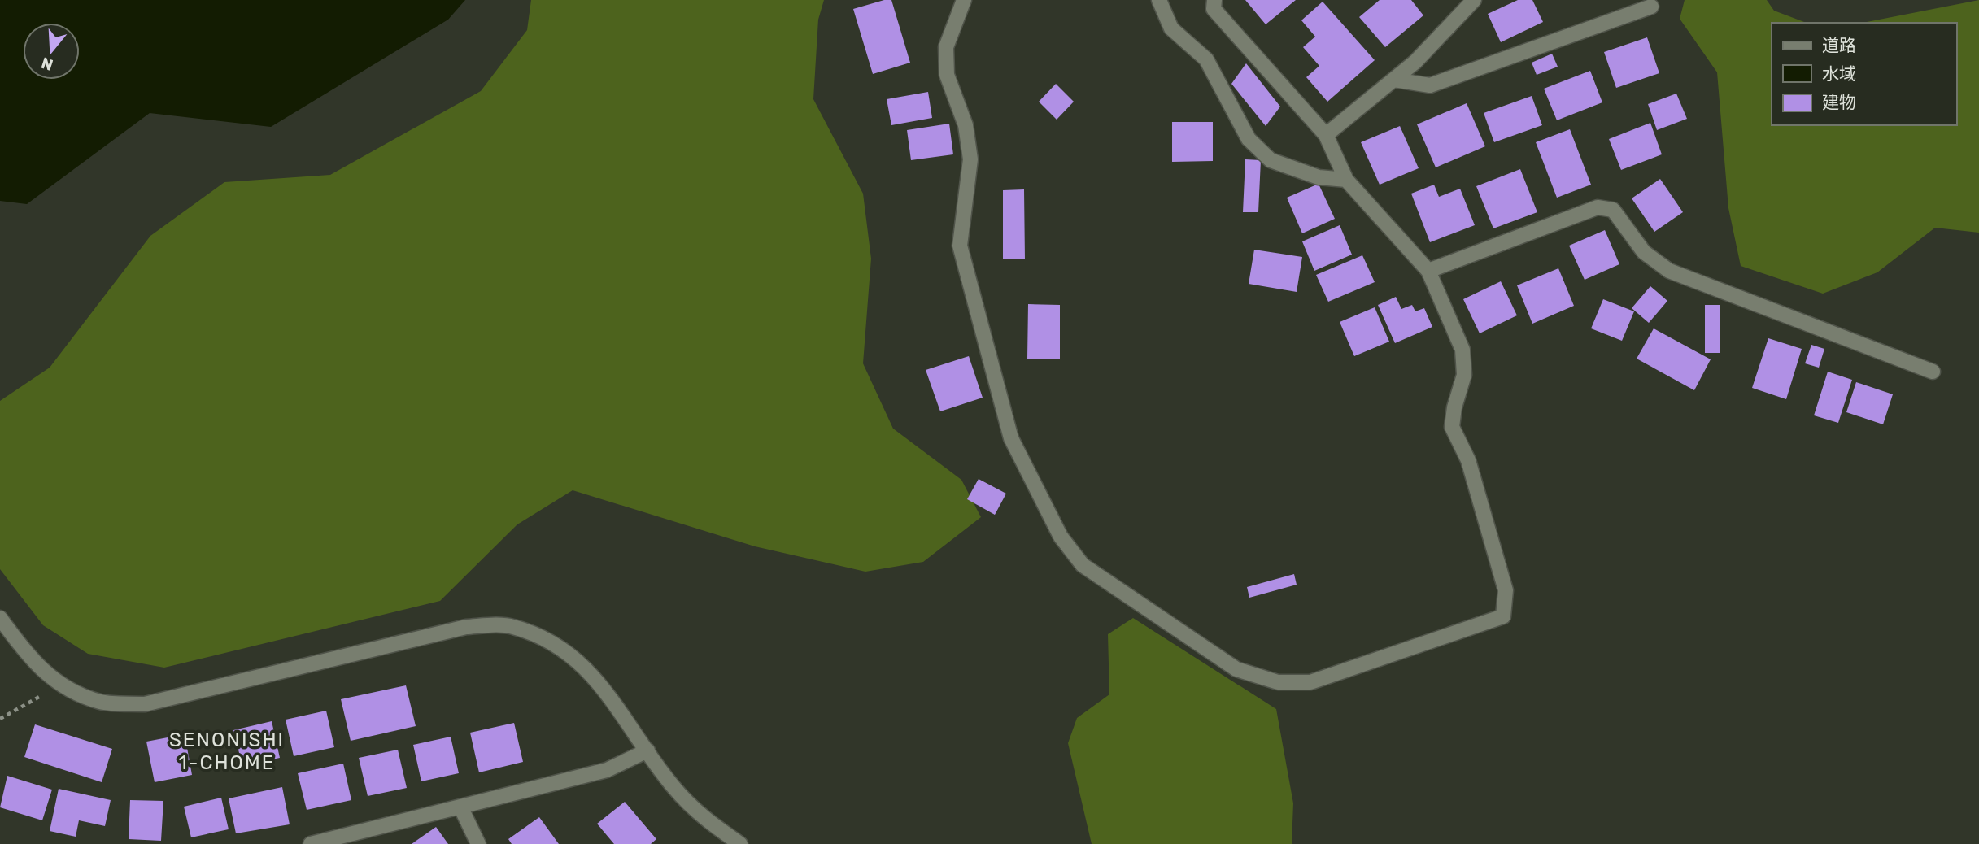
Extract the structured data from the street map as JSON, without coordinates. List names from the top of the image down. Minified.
{"districts":["SENONISHI 1-CHOME"],"legend":["道路","水域","建物"],"north":"bottom"}
